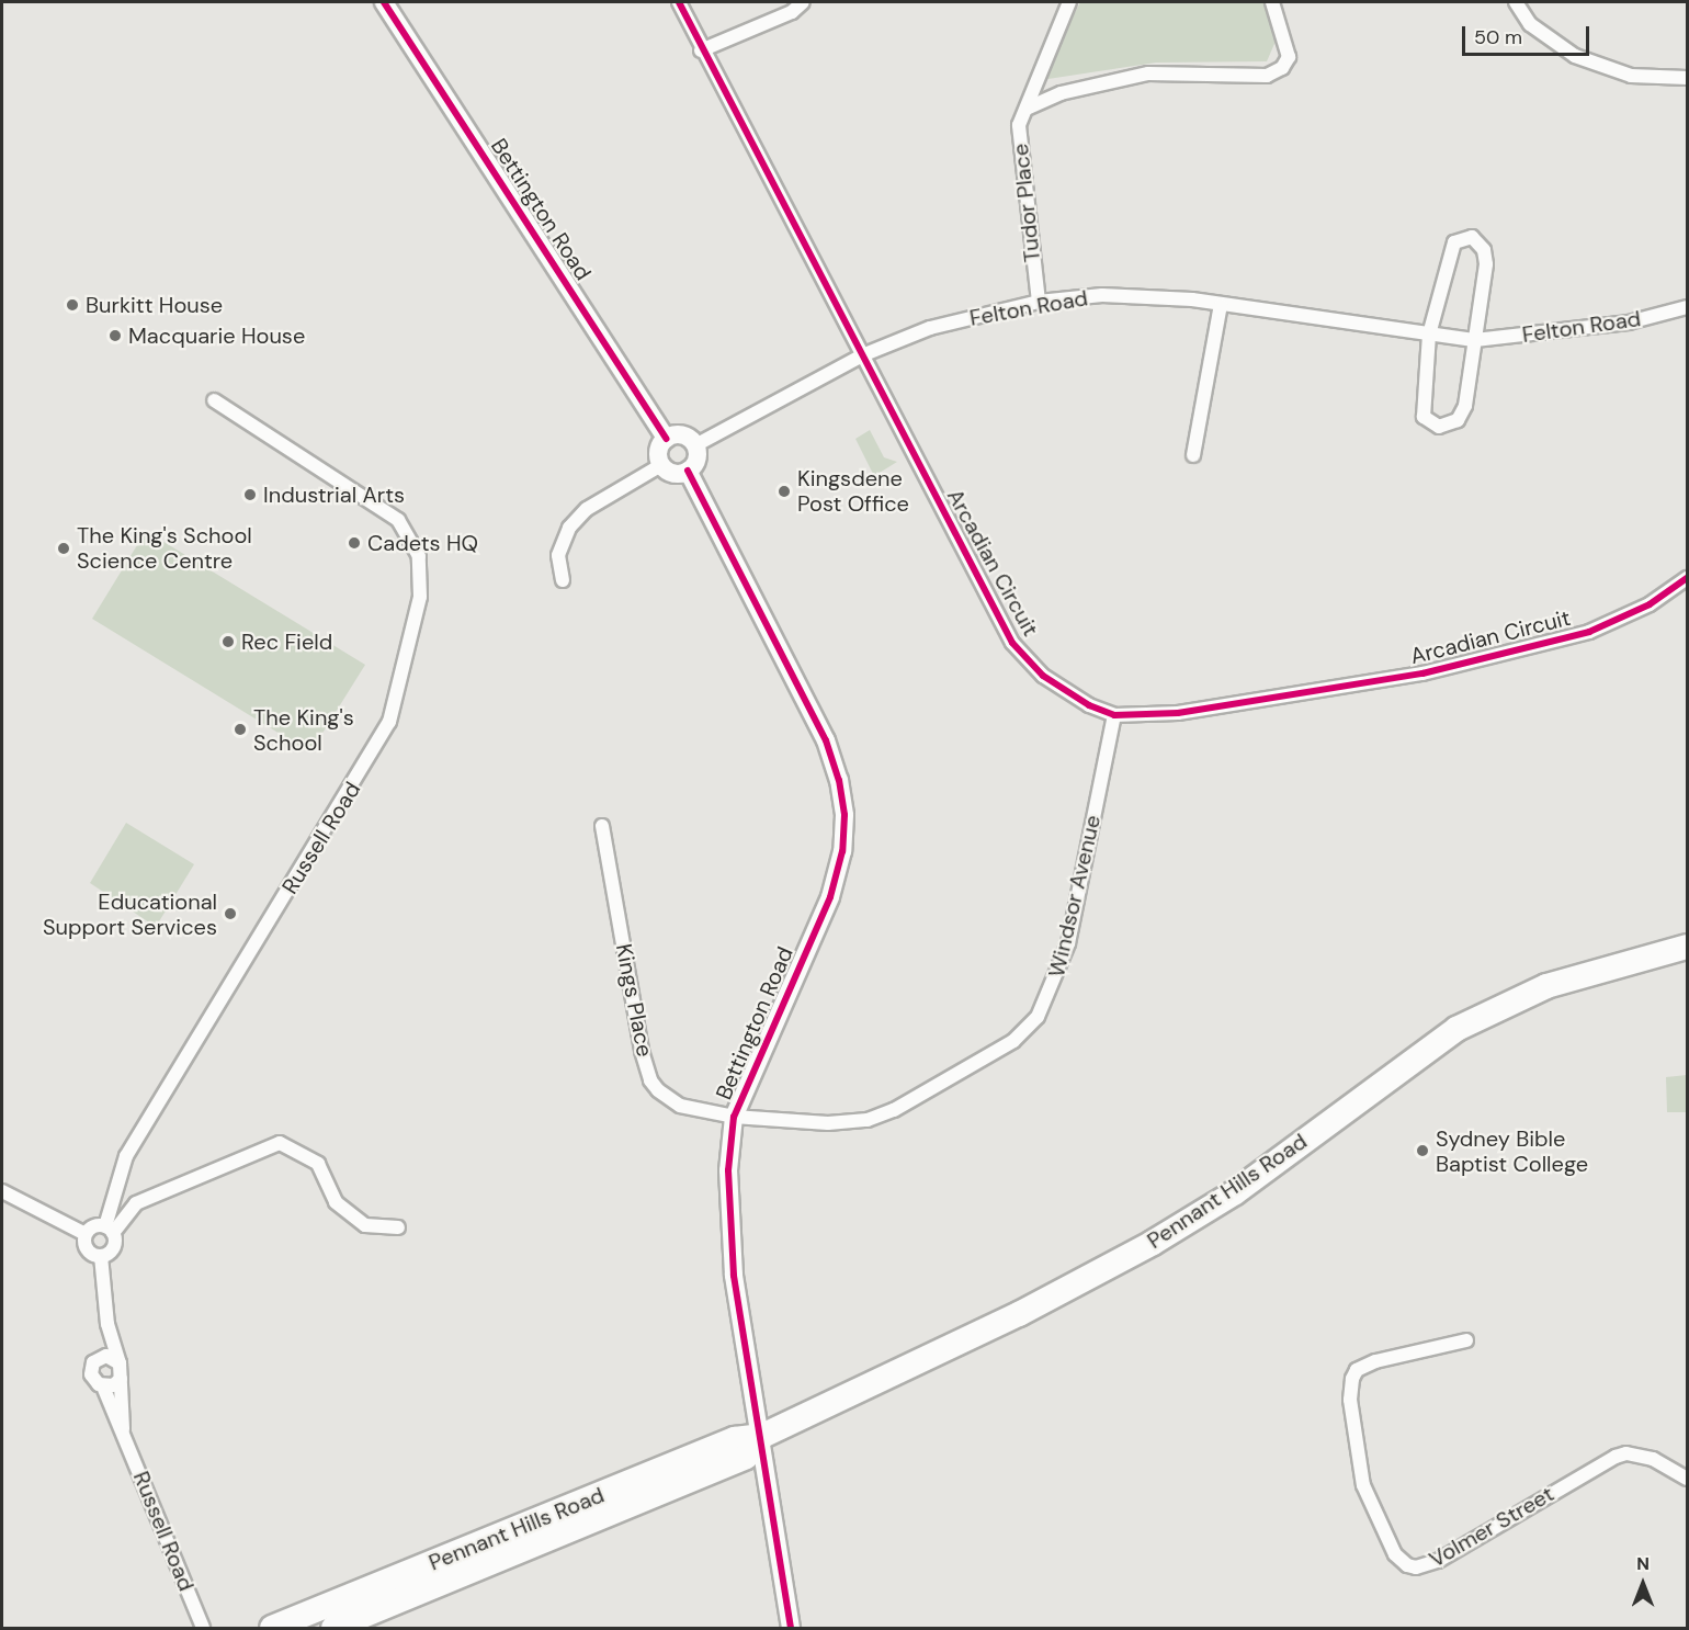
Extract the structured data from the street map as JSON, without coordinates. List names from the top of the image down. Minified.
{"streets":{"highway":["Pennant Hills Road"],"main road":["Bettington Road"],"street":["Tudor Place","Felton Road","Arcadian Circuit","Russell Road","Windsor Avenue","Kings Place","Volmer Street"]},"crossings":[["Tudor Place","Felton Road"],["Bettington Road","Felton Road"],["Bettington Road","Windsor Avenue"],["Bettington Road","Kings Place"],["Bettington Road","Pennant Hills Road"],["Felton Road","Arcadian Circuit"],["Arcadian Circuit","Windsor Avenue"],["Windsor Avenue","Kings Place"]],"places":["Burkitt House","Macquarie House","Kingsdene Post Office","Industrial Arts","Cadets HQ","The King's School Science Centre","Rec Field","The King's School","Educational Support Services","Sydney Bible Baptist College"],"scale_bar":"50 m","north":"top"}
